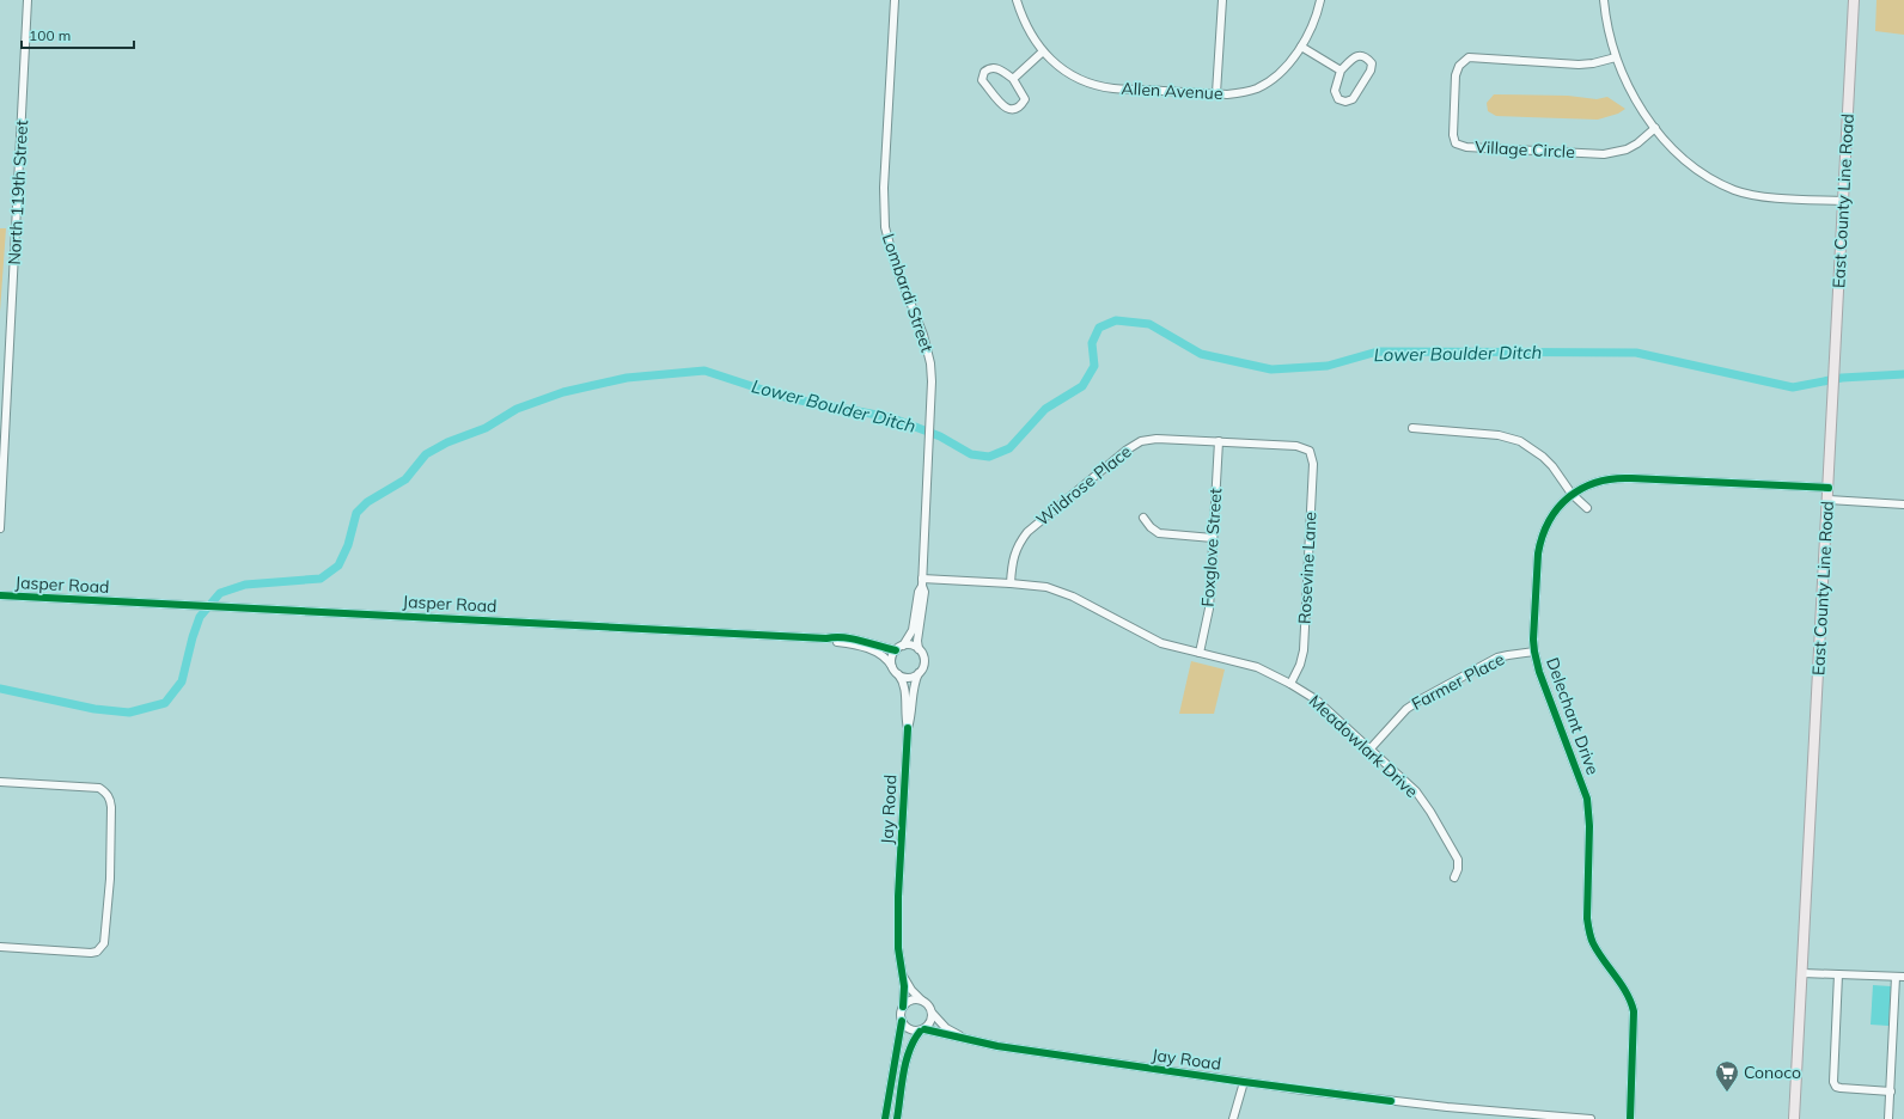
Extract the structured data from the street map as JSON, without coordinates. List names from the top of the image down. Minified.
{"streets":{"main road":["East County Line Road"],"street":["Allen Avenue","Village Circle","North 119th Street","Lombardi Street","Wildrose Place","Foxglove Street","Rosevine Lane","Jasper Road","Farmer Place","Delechant Drive","Meadowlark Drive","Jay Road"]},"crossings":[["East County Line Road","Delechant Drive"],["Lombardi Street","Jasper Road"],["Lombardi Street","Meadowlark Drive"],["Lombardi Street","Jay Road"],["Wildrose Place","Foxglove Street"],["Wildrose Place","Rosevine Lane"],["Wildrose Place","Meadowlark Drive"],["Foxglove Street","Meadowlark Drive"],["Rosevine Lane","Meadowlark Drive"],["Jasper Road","Jay Road"],["Farmer Place","Delechant Drive"],["Farmer Place","Meadowlark Drive"]],"water":["Lower Boulder Ditch"],"places":{"supermarket":["Conoco"]},"scale_bar":"100 m"}
